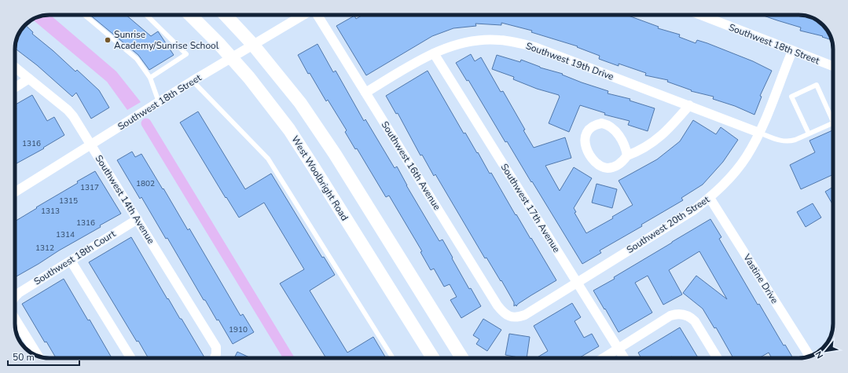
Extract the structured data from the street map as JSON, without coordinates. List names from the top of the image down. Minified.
{"streets":{"main road":["West Woolbright Road"],"street":["Southwest 18th Street","Southwest 19th Drive","Southwest 16th Avenue","Southwest 14th Avenue","Southwest 17th Avenue","Southwest 20th Street","Southwest 18th Court","Vastine Drive"]},"crossings":[["Southwest 18th Street","West Woolbright Road"],["Southwest 18th Street","Southwest 14th Avenue"],["Southwest 18th Street","Southwest 20th Street"],["Southwest 19th Drive","Southwest 16th Avenue"],["Southwest 19th Drive","Southwest 17th Avenue"],["Southwest 19th Drive","Southwest 20th Street"],["Southwest 16th Avenue","Southwest 20th Street"],["Southwest 14th Avenue","Southwest 18th Court"],["Southwest 17th Avenue","Southwest 20th Street"],["Southwest 20th Street","Vastine Drive"]],"places":["Sunrise Academy/Sunrise School"],"house_numbers":["1316","1802","1317","1315","1313","1316","1314","1312","1910"],"scale_bar":"50 m","north":"bottom left"}
